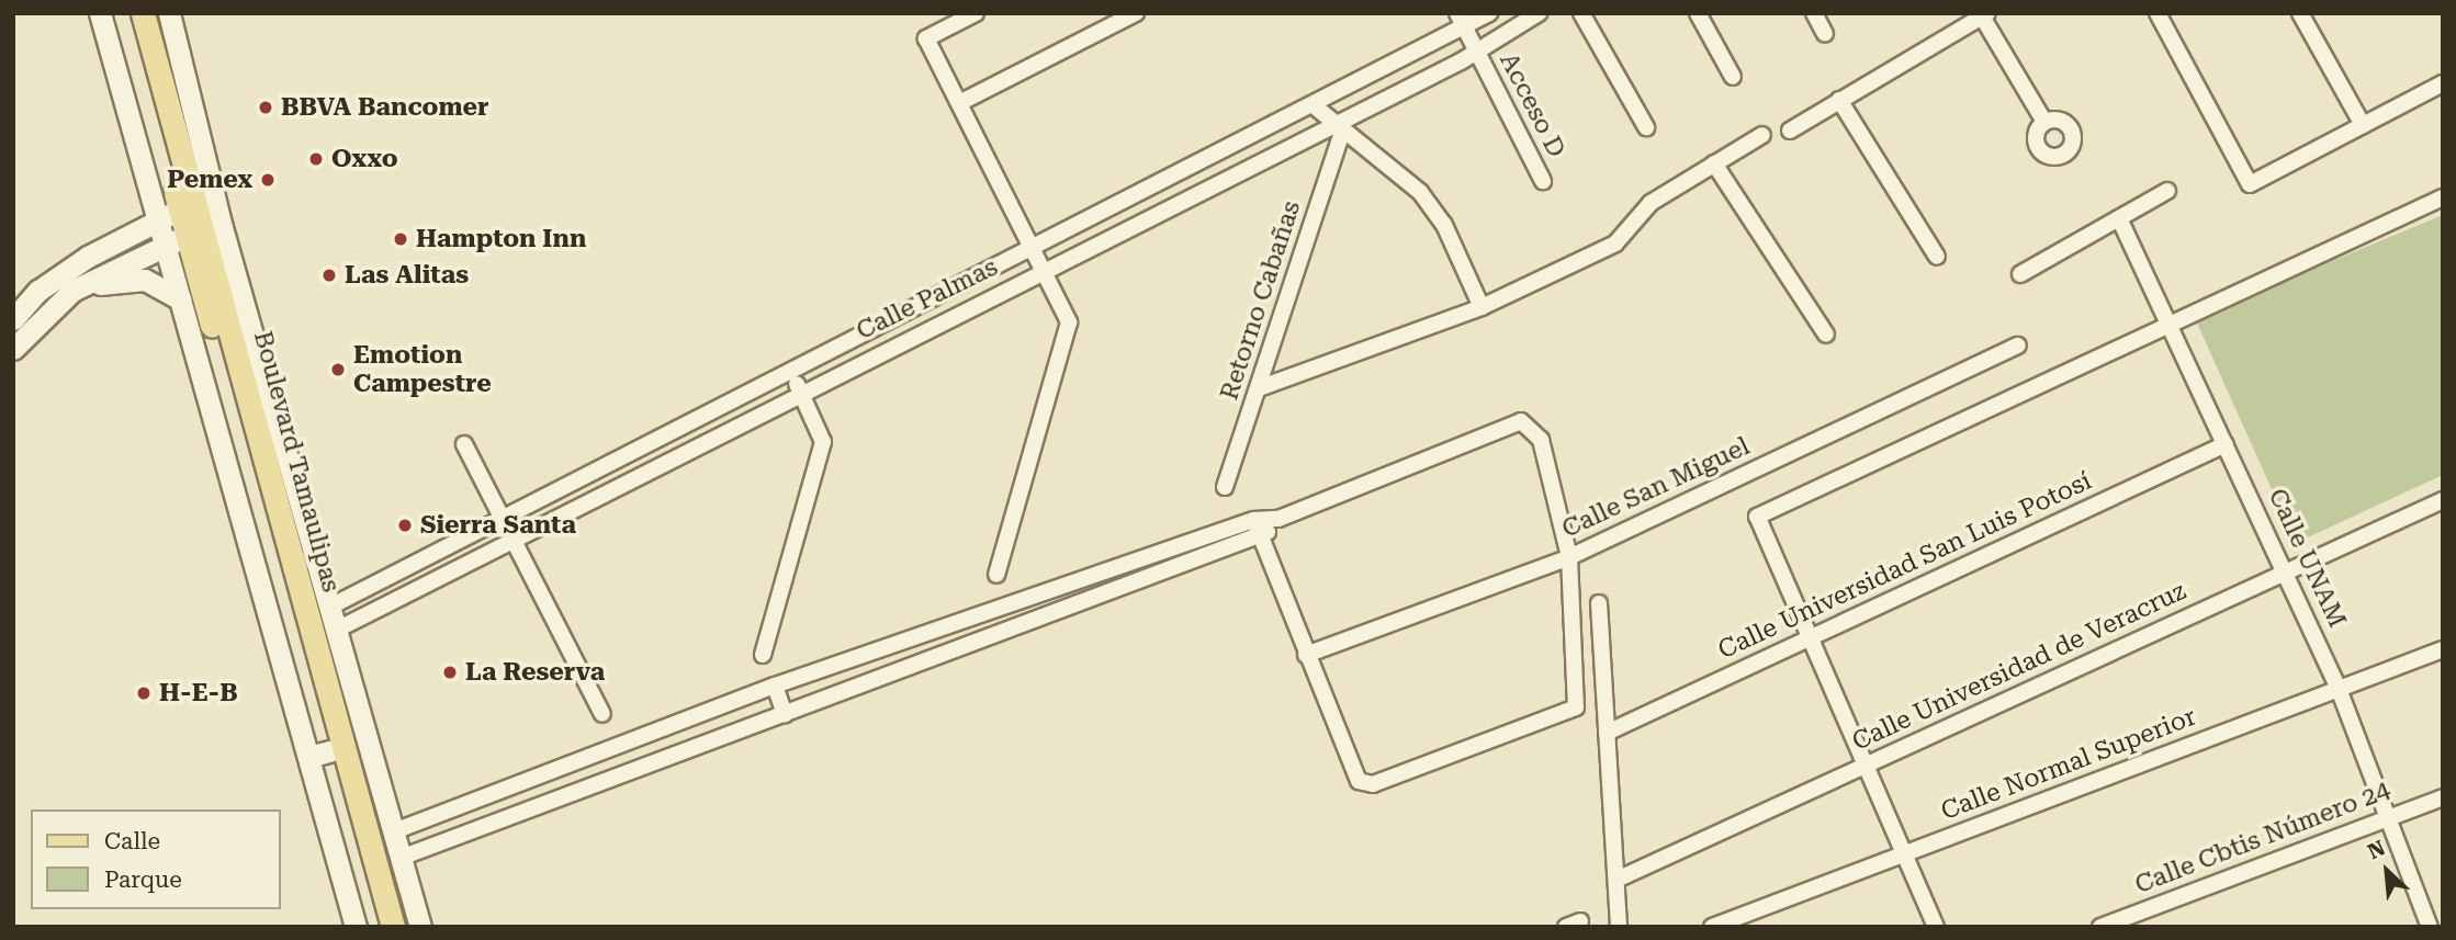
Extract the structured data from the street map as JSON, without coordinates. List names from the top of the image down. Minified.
{"streets":{"main road":["Boulevard Tamaulipas"],"street":["Acceso D","Calle Palmas","Retorno Cabañas","Calle San Miguel","Calle UNAM","Calle Universidad San Luis Potosí","Calle Universidad de Veracruz","Calle Normal Superior","Calle Cbtis Número 24"]},"crossings":[["Acceso D","Calle Palmas"],["Calle Palmas","Retorno Cabañas"],["Calle UNAM","Calle Universidad San Luis Potosí"],["Calle UNAM","Calle Universidad de Veracruz"],["Calle UNAM","Calle Normal Superior"],["Calle UNAM","Calle Cbtis Número 24"]],"places":["BBVA Bancomer","Oxxo","Pemex","Hampton Inn","Las Alitas","Emotion Campestre","Sierra Santa","La Reserva","H-E-B"],"legend":["Calle","Parque"],"north":"top left"}
